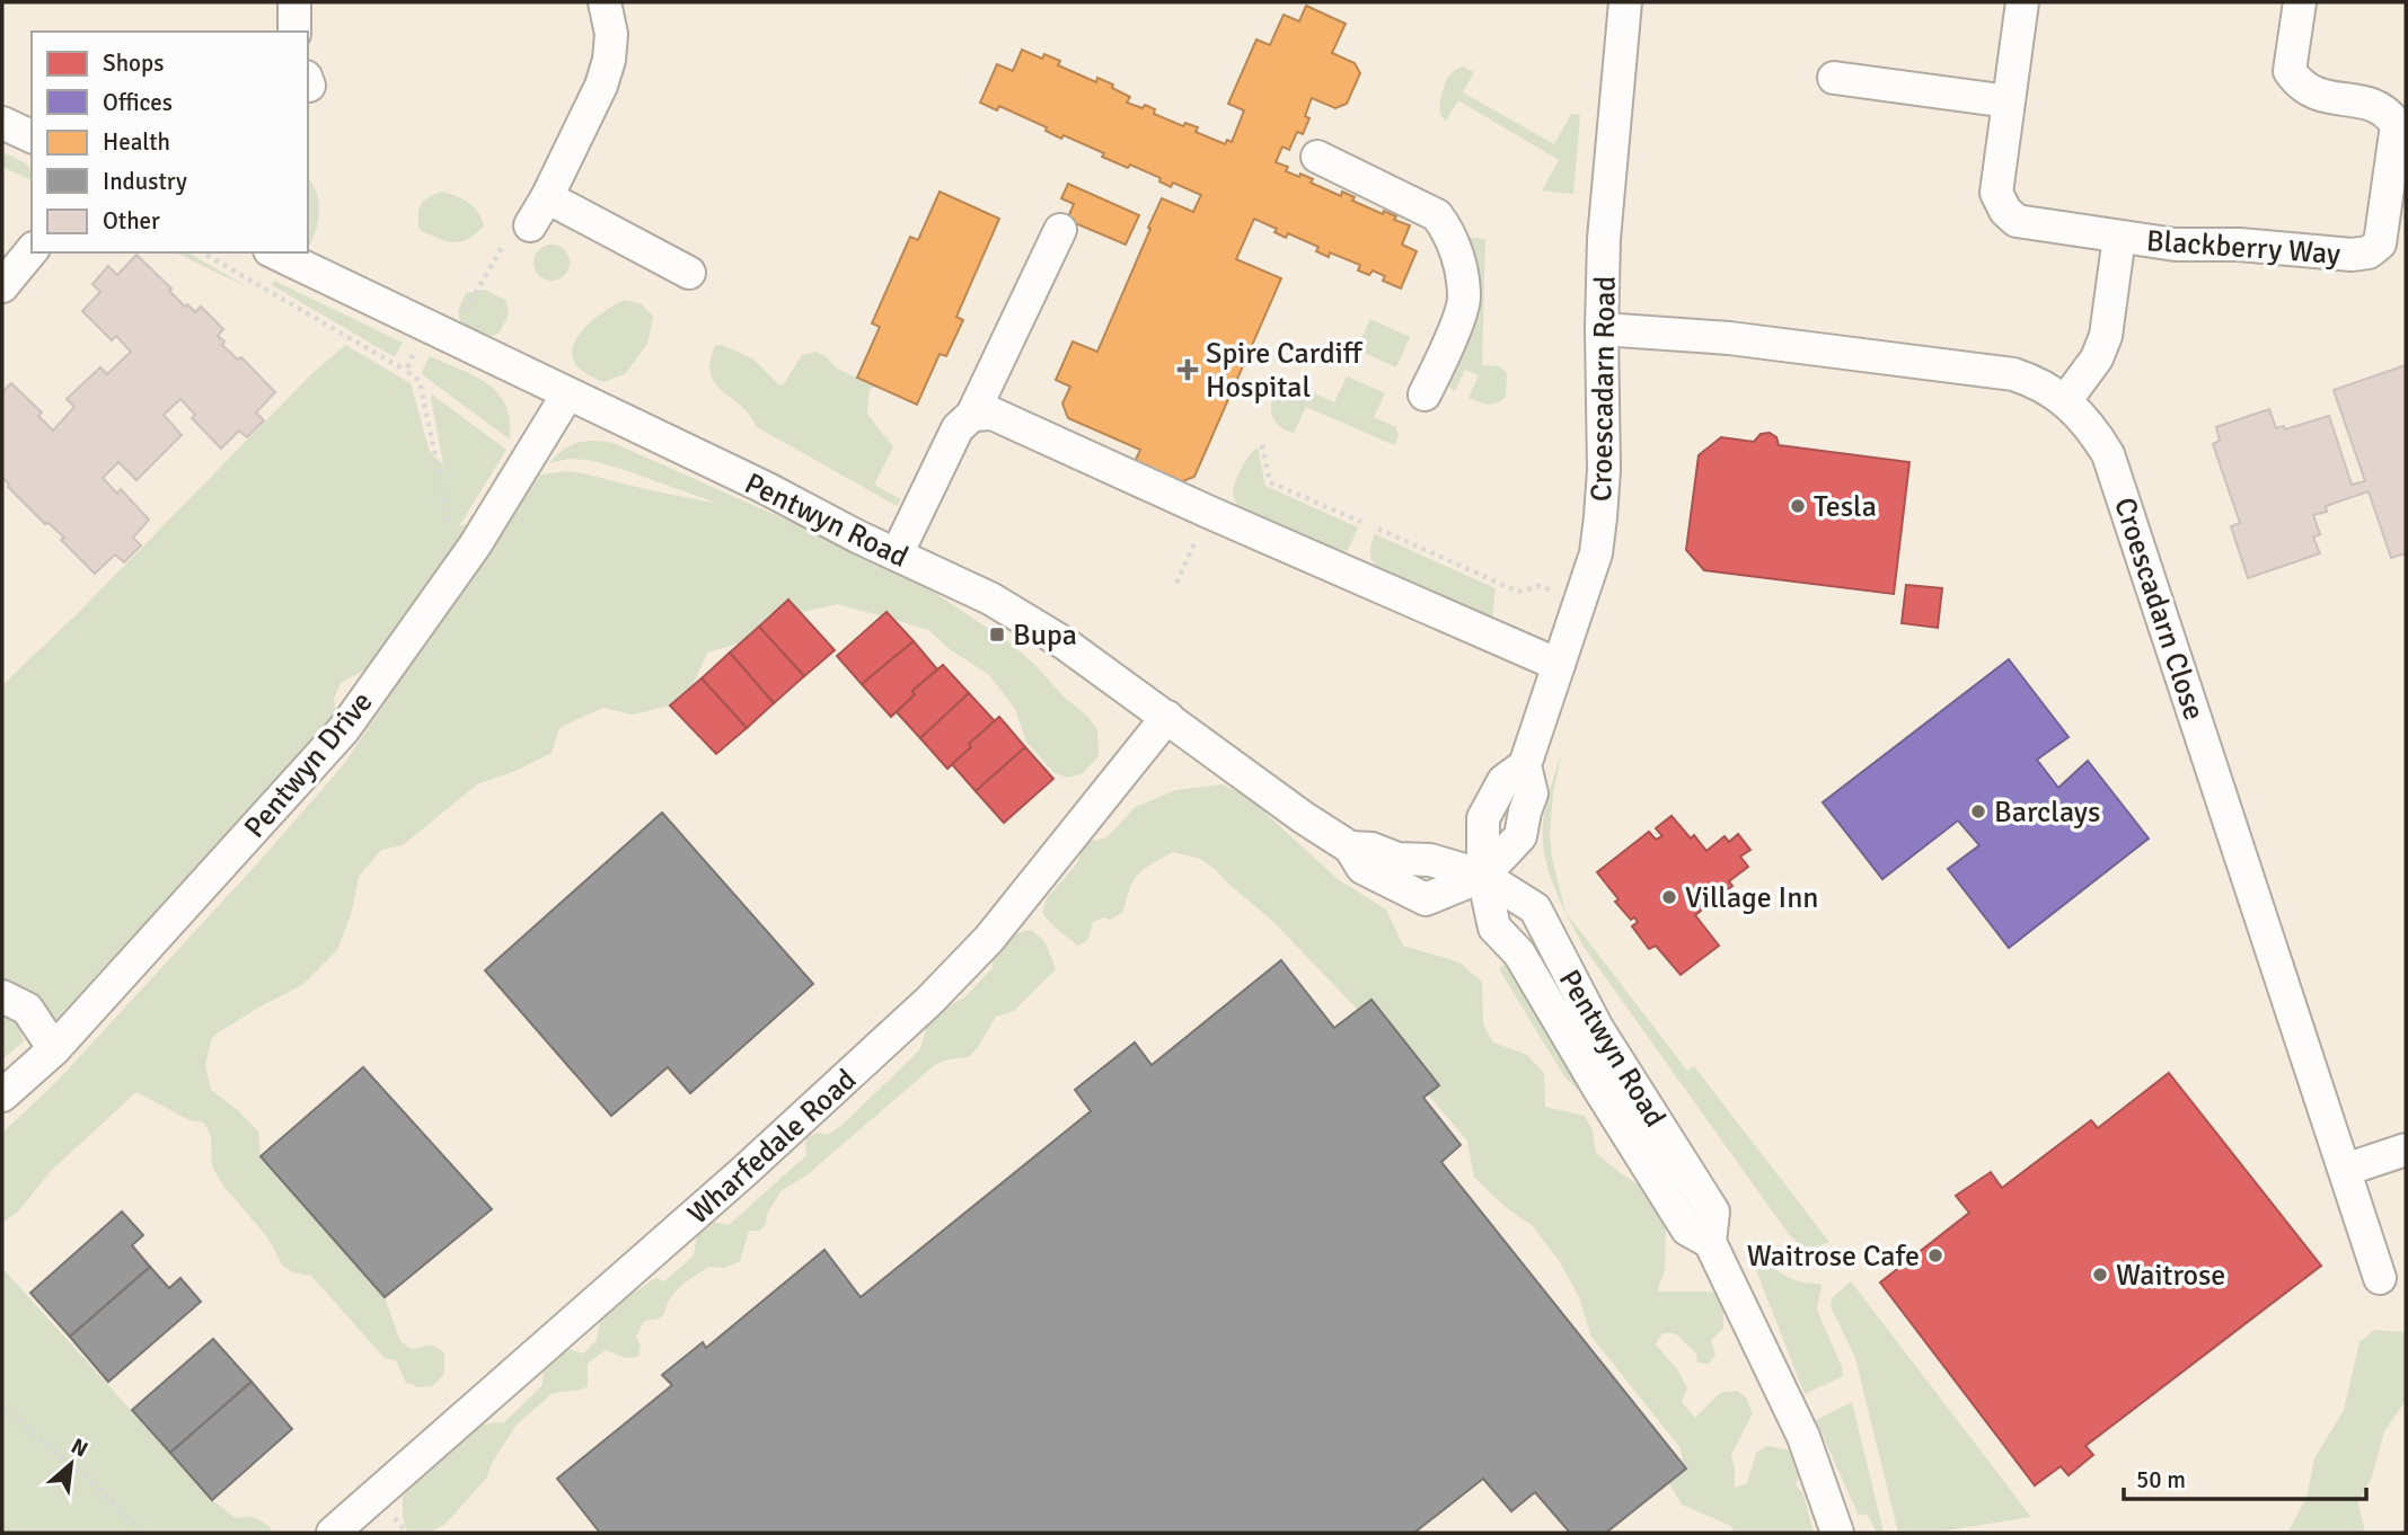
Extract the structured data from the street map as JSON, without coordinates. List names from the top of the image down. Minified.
{"streets":{"street":["Blackberry Way","Croescadarn Road","Pentwyn Road","Croescadarn Close","Pentwyn Drive","Wharfedale Road"]},"crossings":[["Blackberry Way","Croescadarn Close"],["Croescadarn Road","Pentwyn Road"],["Croescadarn Road","Croescadarn Close"],["Pentwyn Road","Pentwyn Drive"],["Pentwyn Road","Wharfedale Road"]],"places":{"health":["Spire Cardiff Hospital"],"other":["Tesla","Barclays","Village Inn","Waitrose Cafe","Waitrose"],"transit":["Bupa"]},"legend":["Shops","Offices","Health","Industry","Other"],"scale_bar":"50 m","north":"top right"}
